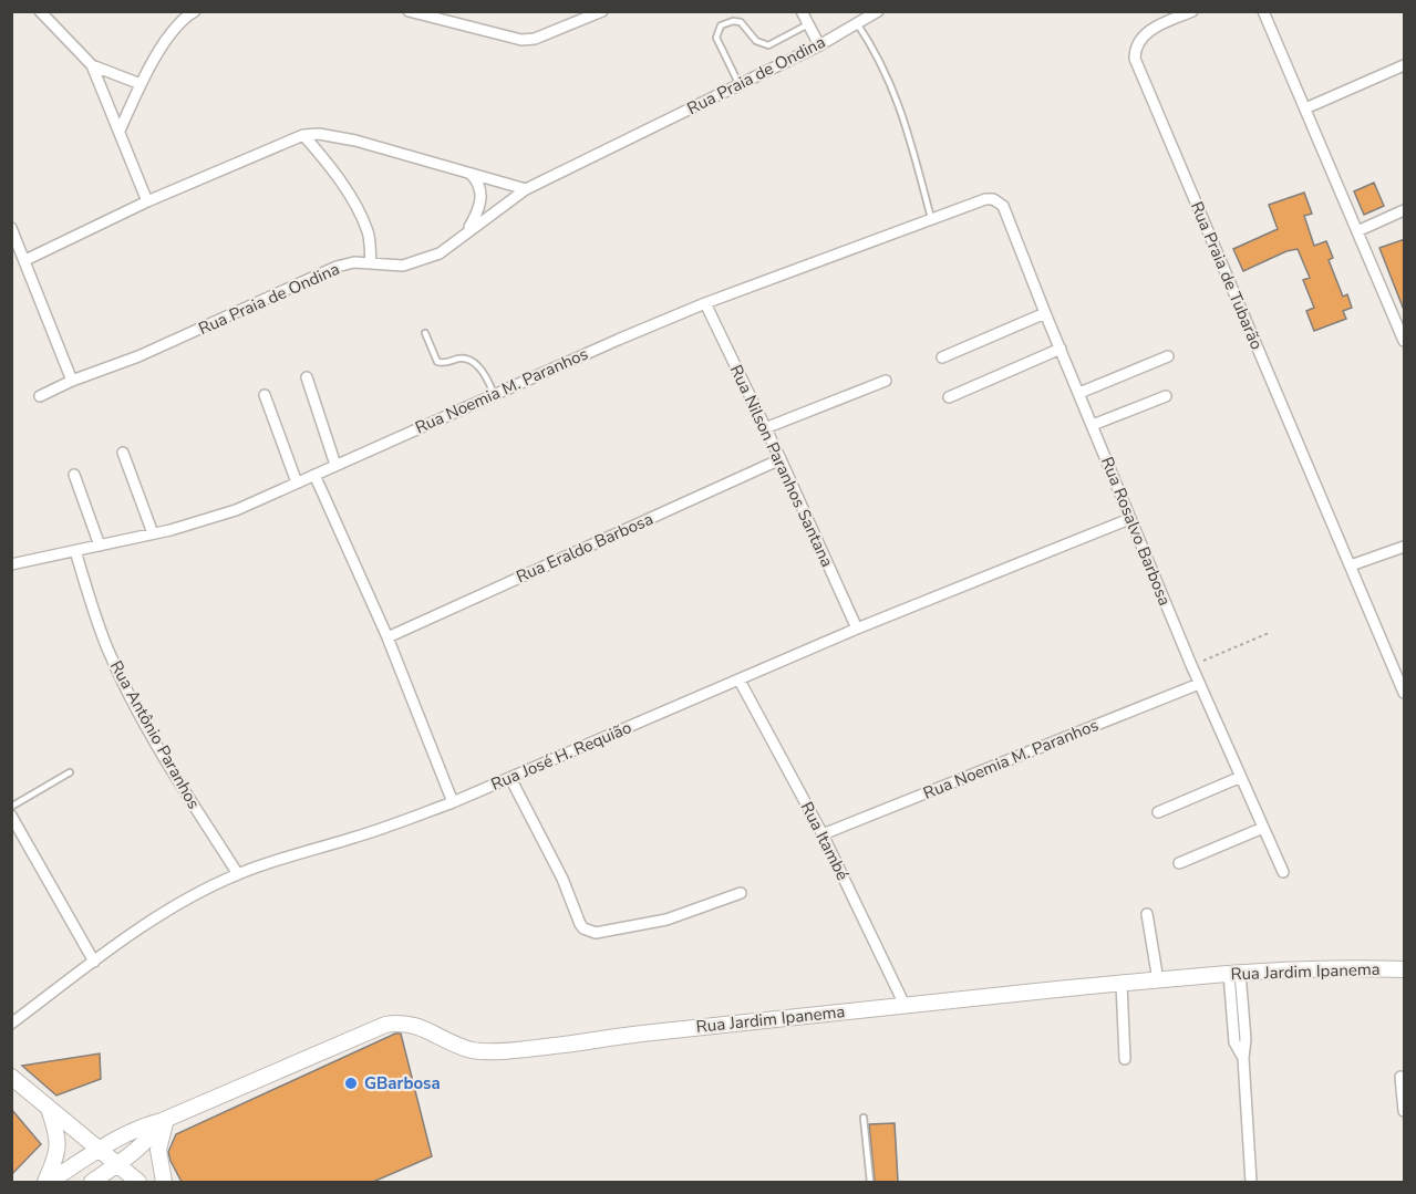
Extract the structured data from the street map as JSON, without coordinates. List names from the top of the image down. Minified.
{"streets":{"street":["Rua Praia de Ondina","Rua Praia de Tubarão","Rua Noemia M. Paranhos","Rua Nilson Paranhos Santana","Rua Rosalvo Barbosa","Rua Eraldo Barbosa","Rua Antônio Paranhos","Rua José H. Requião","Rua Itambé","Rua Jardim Ipanema"]},"crossings":[["Rua Noemia M. Paranhos","Rua Nilson Paranhos Santana"],["Rua Noemia M. Paranhos","Rua Rosalvo Barbosa"],["Rua Noemia M. Paranhos","Rua Antônio Paranhos"],["Rua Noemia M. Paranhos","Rua Itambé"],["Rua Nilson Paranhos Santana","Rua Eraldo Barbosa"],["Rua Nilson Paranhos Santana","Rua José H. Requião"],["Rua Rosalvo Barbosa","Rua José H. Requião"],["Rua Antônio Paranhos","Rua José H. Requião"],["Rua José H. Requião","Rua Itambé"],["Rua Itambé","Rua Jardim Ipanema"]],"places":["GBarbosa"]}
